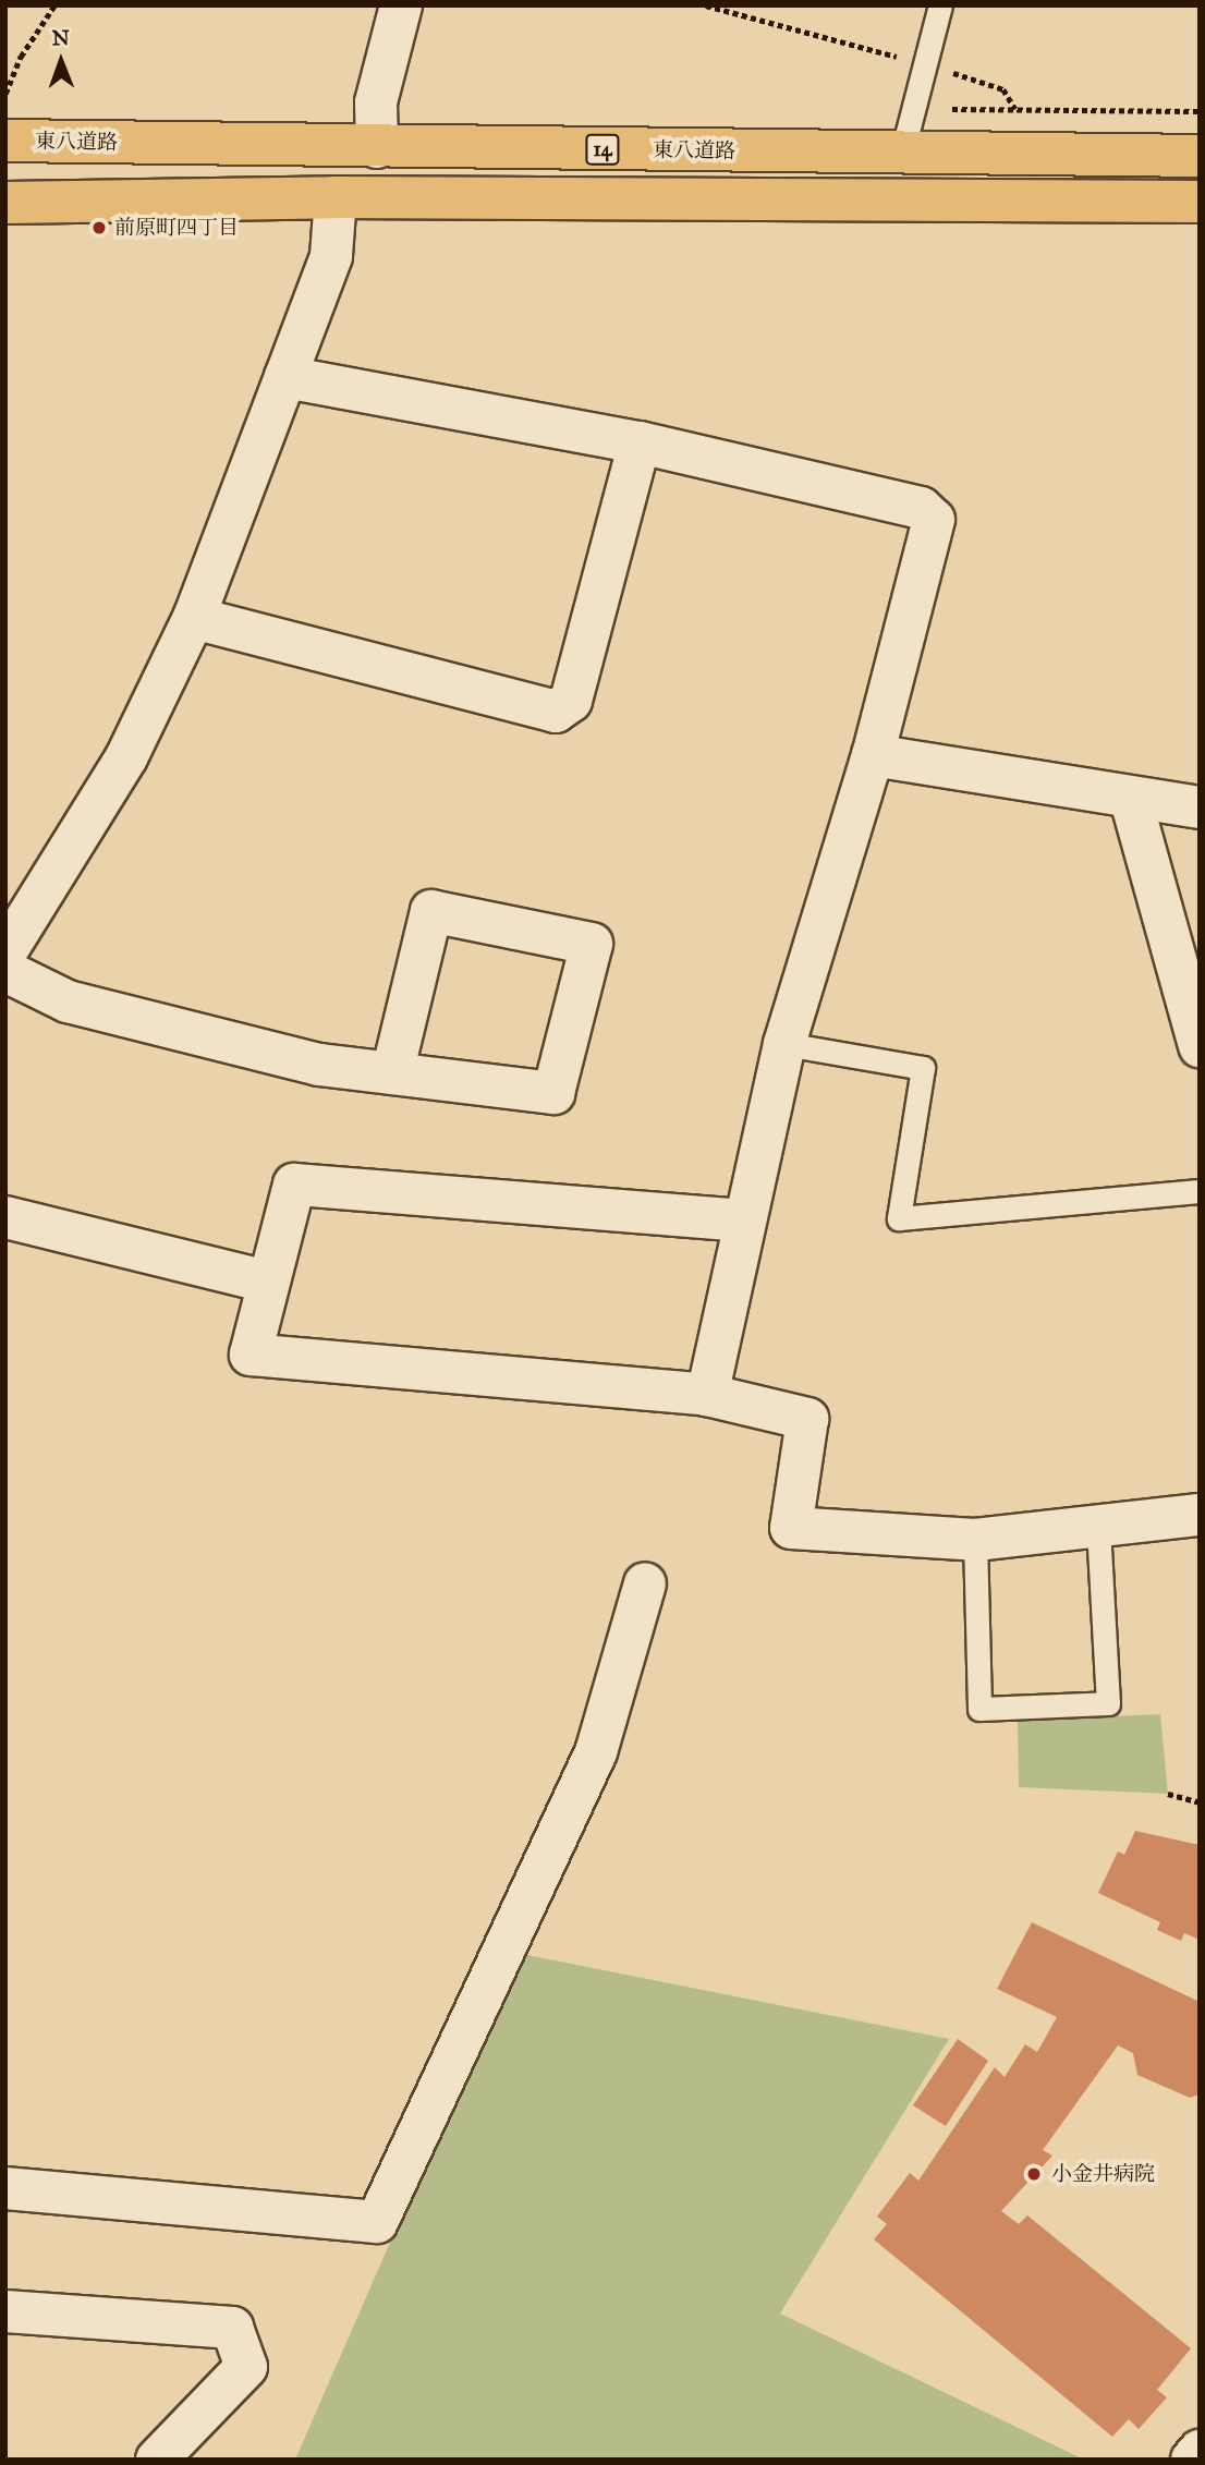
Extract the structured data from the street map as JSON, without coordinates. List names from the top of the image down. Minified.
{"streets":{"main road":["東八道路","14"]},"places":["前原町四丁目","小金井病院"],"north":"top"}
